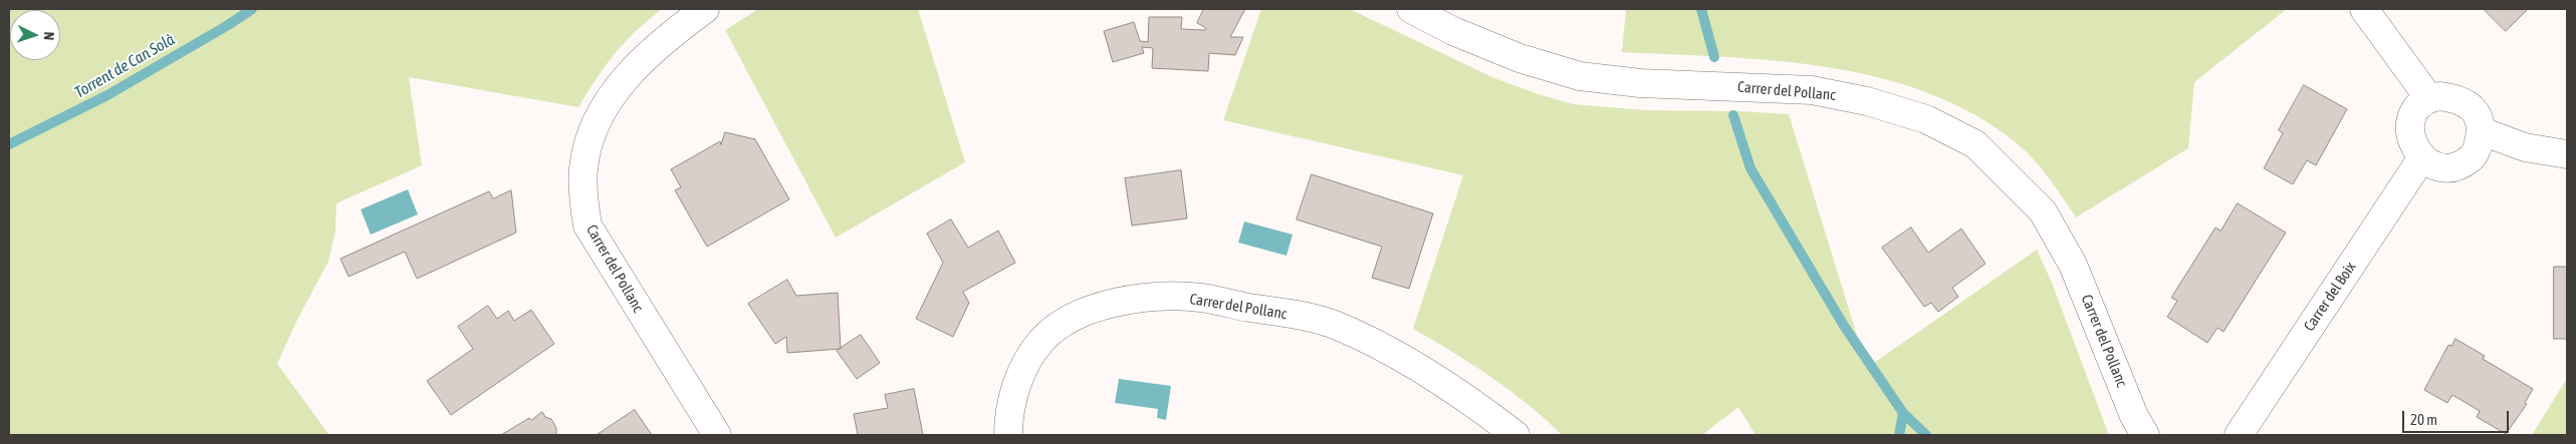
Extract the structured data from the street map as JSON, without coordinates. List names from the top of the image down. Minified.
{"streets":{"street":["Carrer del Pollanc","Carrer del Boix"]},"water":["Torrent de Can Solà"],"scale_bar":"20 m","north":"right"}
